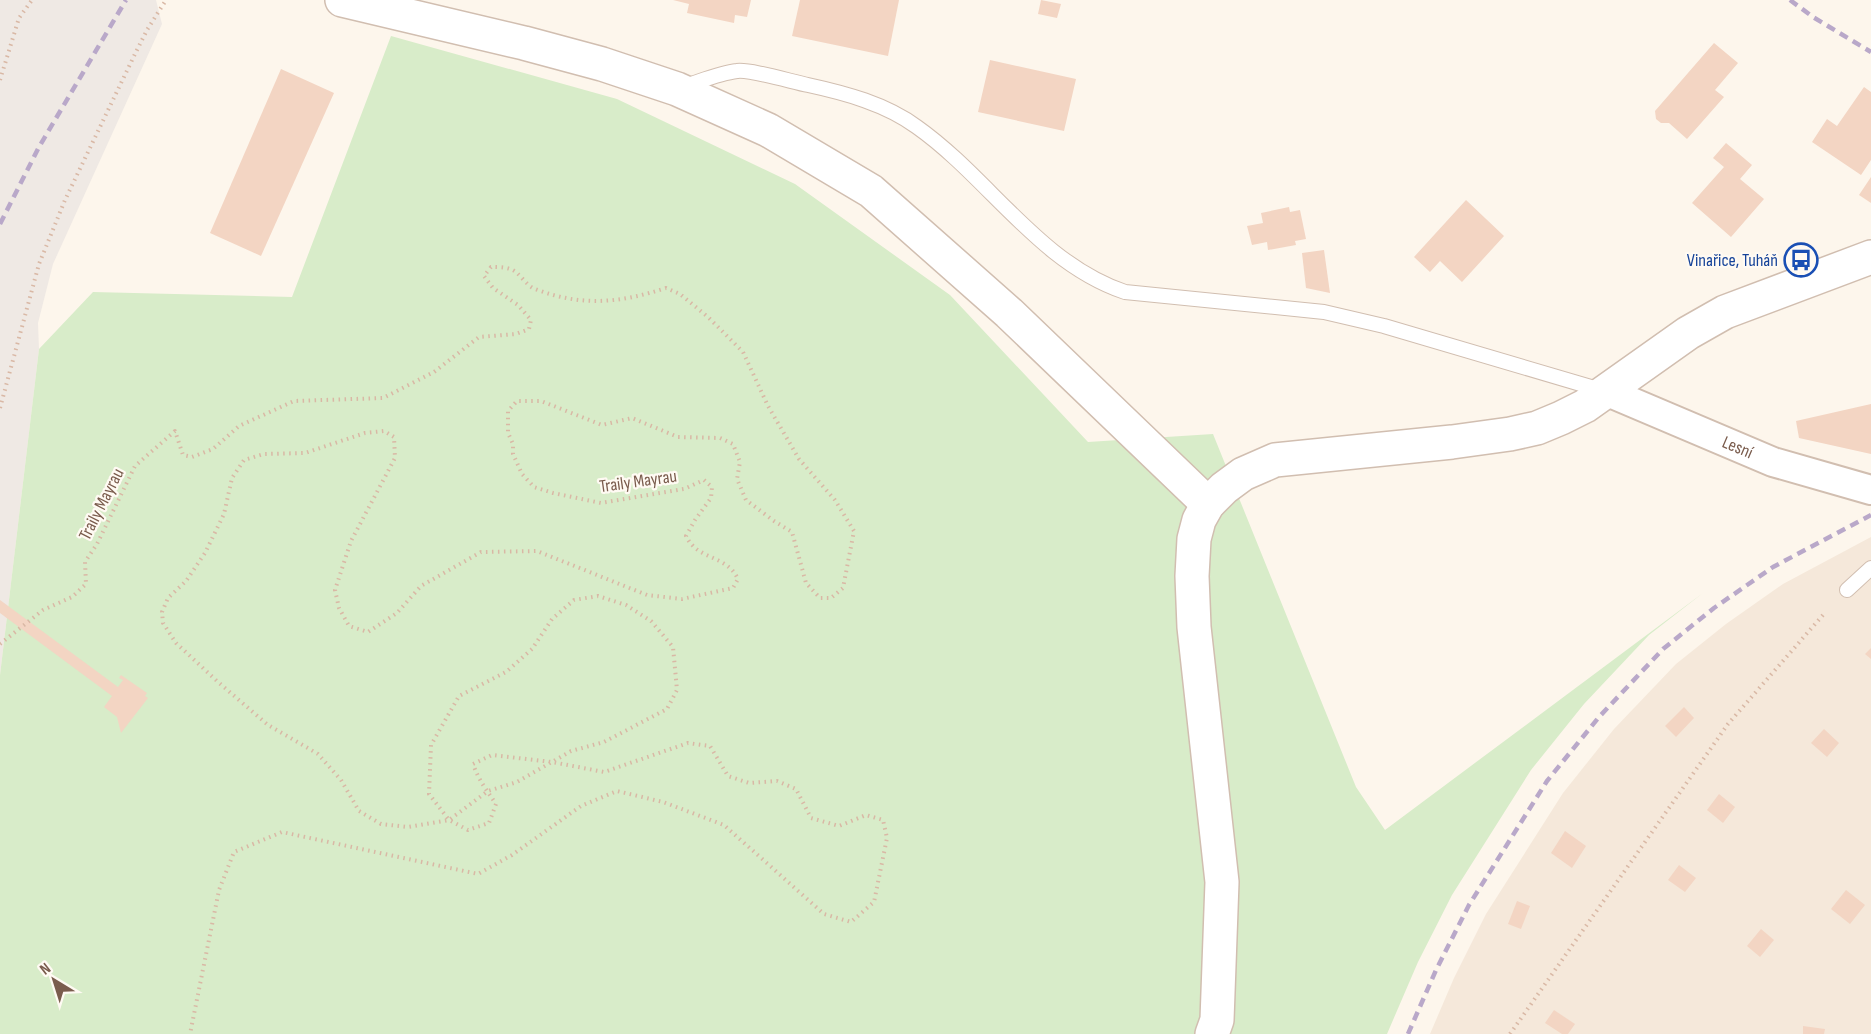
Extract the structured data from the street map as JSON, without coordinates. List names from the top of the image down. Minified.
{"streets":{"street":["Lesní"],"path":["Traily Mayrau"]},"places":{"bus stop":["Vinařice, Tuháň"]},"north":"top left"}
